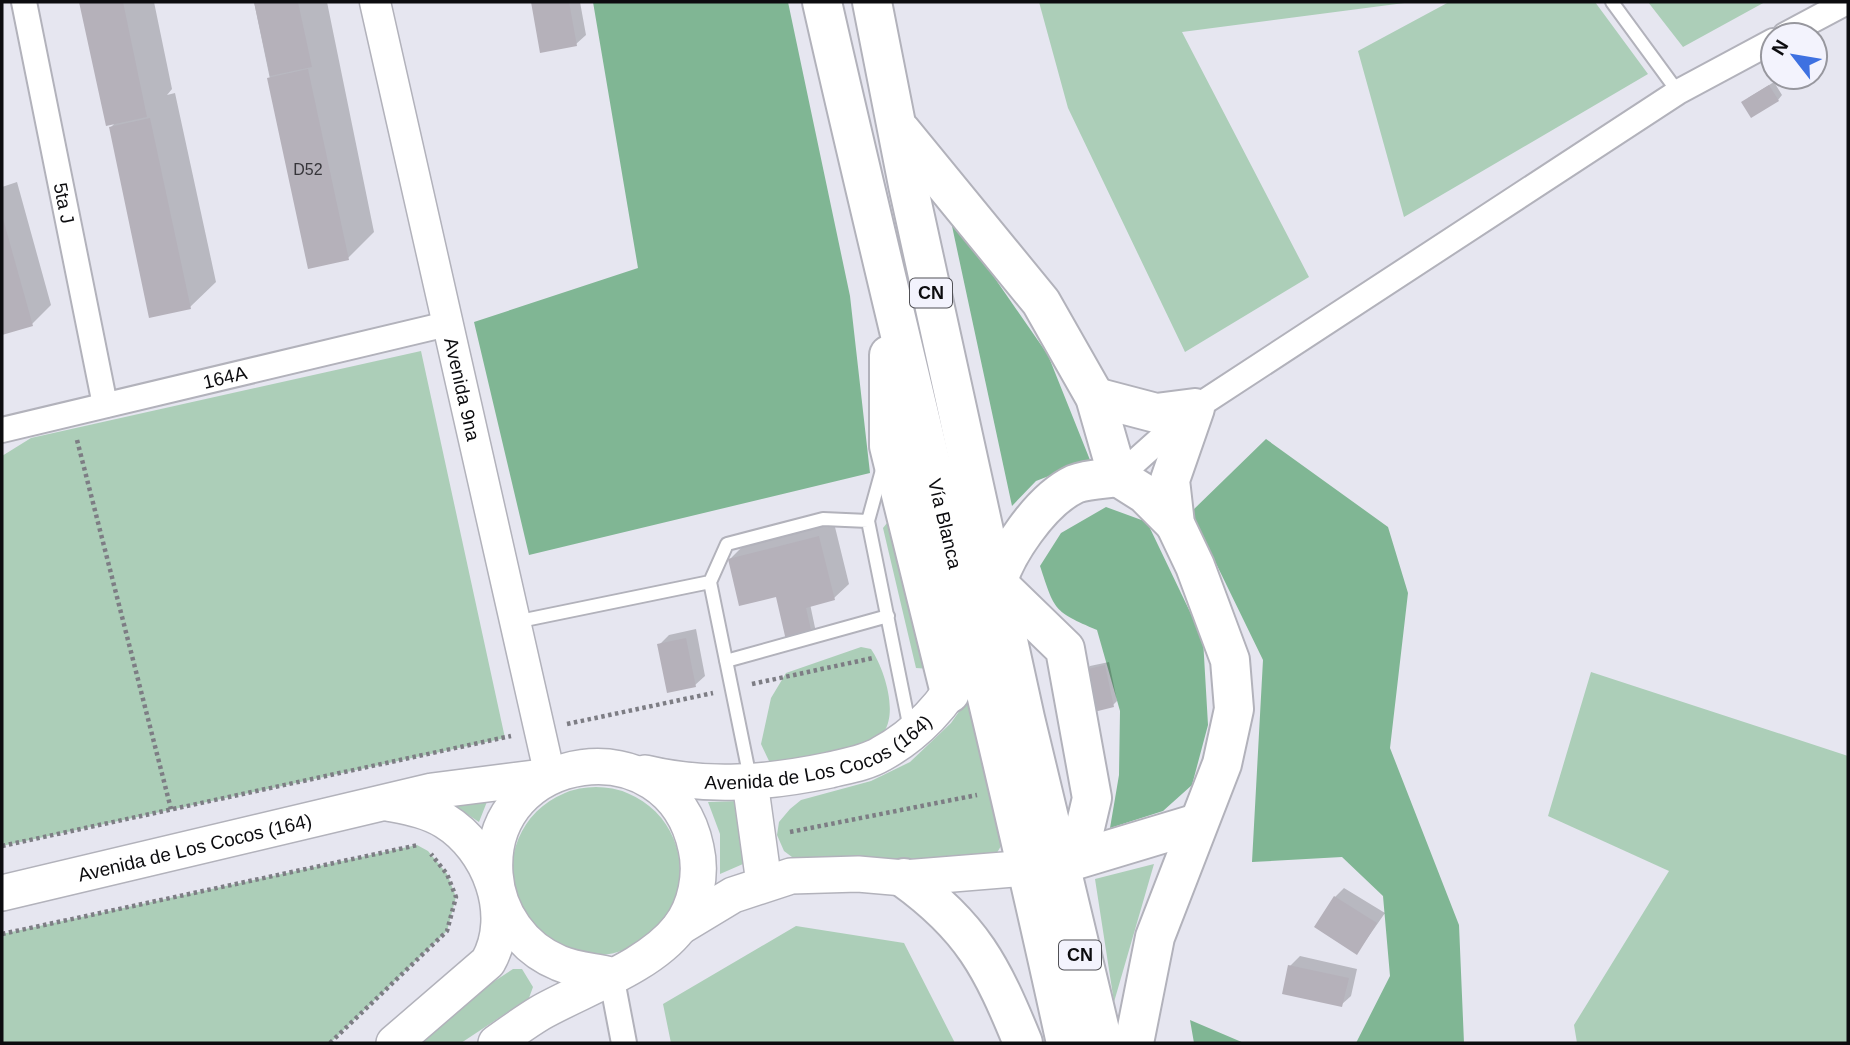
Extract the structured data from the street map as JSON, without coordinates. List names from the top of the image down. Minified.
{"streets":{"highway":["CN","Vía Blanca"],"main road":["Avenida de Los Cocos (164)"],"street":["5ta J","164A","Avenida 9na"]},"crossings":[["5ta J","164A"],["164A","Avenida 9na"],["Avenida 9na","Avenida de Los Cocos (164)"],["Vía Blanca","Avenida de Los Cocos (164)"]],"house_numbers":["D52"],"north":"top left"}
